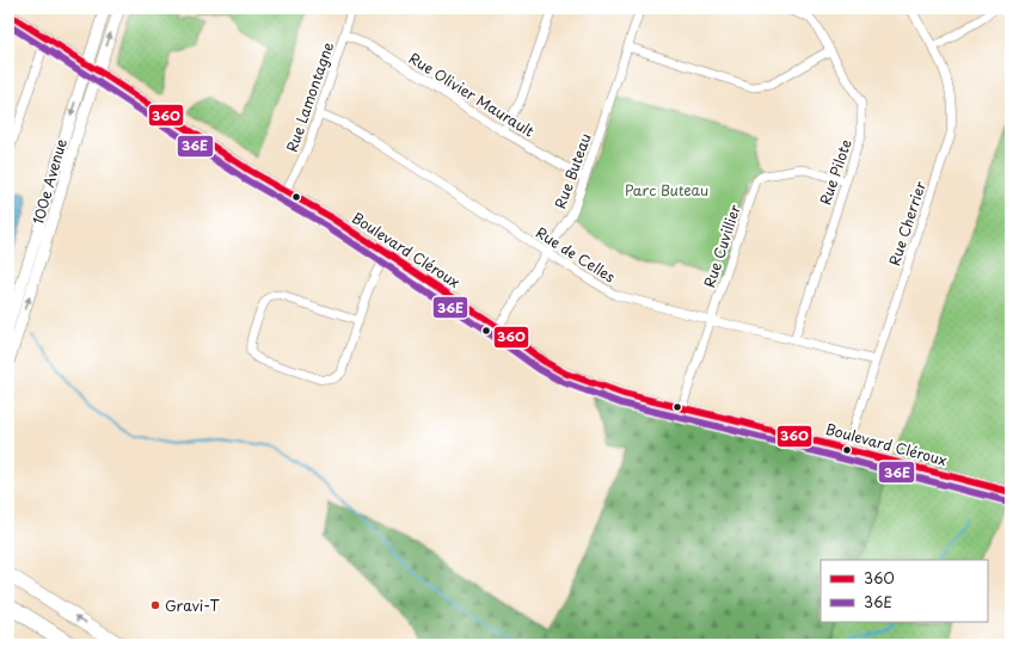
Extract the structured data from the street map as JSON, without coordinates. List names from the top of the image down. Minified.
{"streets":{"street":["Rue Olivier Maurault","Rue Lamontagne","Rue Buteau","Rue Pilote","100e Avenue","Rue Cherrier","Rue Cuvillier","Boulevard Cléroux","Rue de Celles"]},"crossings":[["Rue Olivier Maurault","Rue Lamontagne"],["Rue Olivier Maurault","Rue Buteau"],["Rue Lamontagne","Boulevard Cléroux"],["Rue Lamontagne","Rue de Celles"],["Rue Buteau","Boulevard Cléroux"],["Rue Buteau","Rue de Celles"],["Rue Pilote","Rue Cuvillier"],["Rue Pilote","Rue de Celles"],["100e Avenue","Boulevard Cléroux"],["Rue Cherrier","Boulevard Cléroux"],["Rue Cherrier","Rue de Celles"],["Rue Cuvillier","Boulevard Cléroux"],["Rue Cuvillier","Rue de Celles"]],"parks":["Parc Buteau"],"places":["Gravi-T"],"lines":["transit line 36O","transit line 36E"],"legend":["36O","36E"]}
